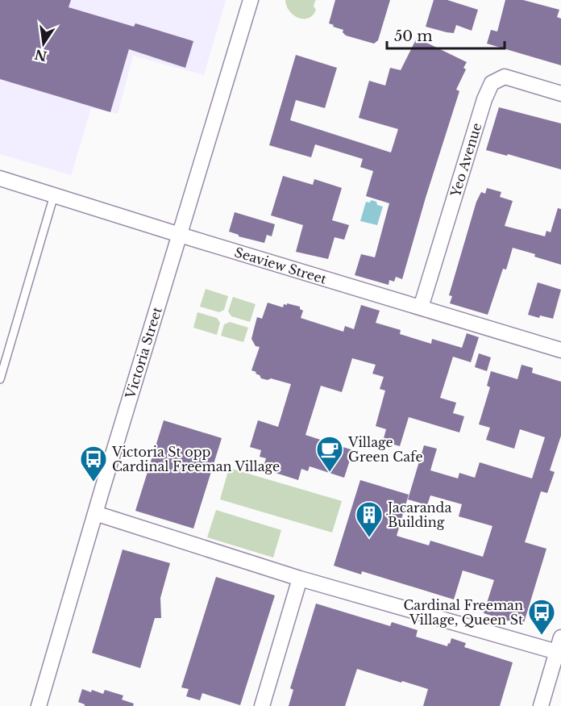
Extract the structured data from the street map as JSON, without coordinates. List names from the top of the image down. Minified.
{"streets":{"street":["Yeo Avenue","Seaview Street","Victoria Street"]},"crossings":[["Yeo Avenue","Seaview Street"],["Seaview Street","Victoria Street"]],"places":{"cafe":["Village Green Cafe"],"bus stop":["Victoria St opp Cardinal Freeman Village","Cardinal Freeman Village, Queen St"],"building":["Jacaranda Building"]},"scale_bar":"50 m","north":"bottom"}
